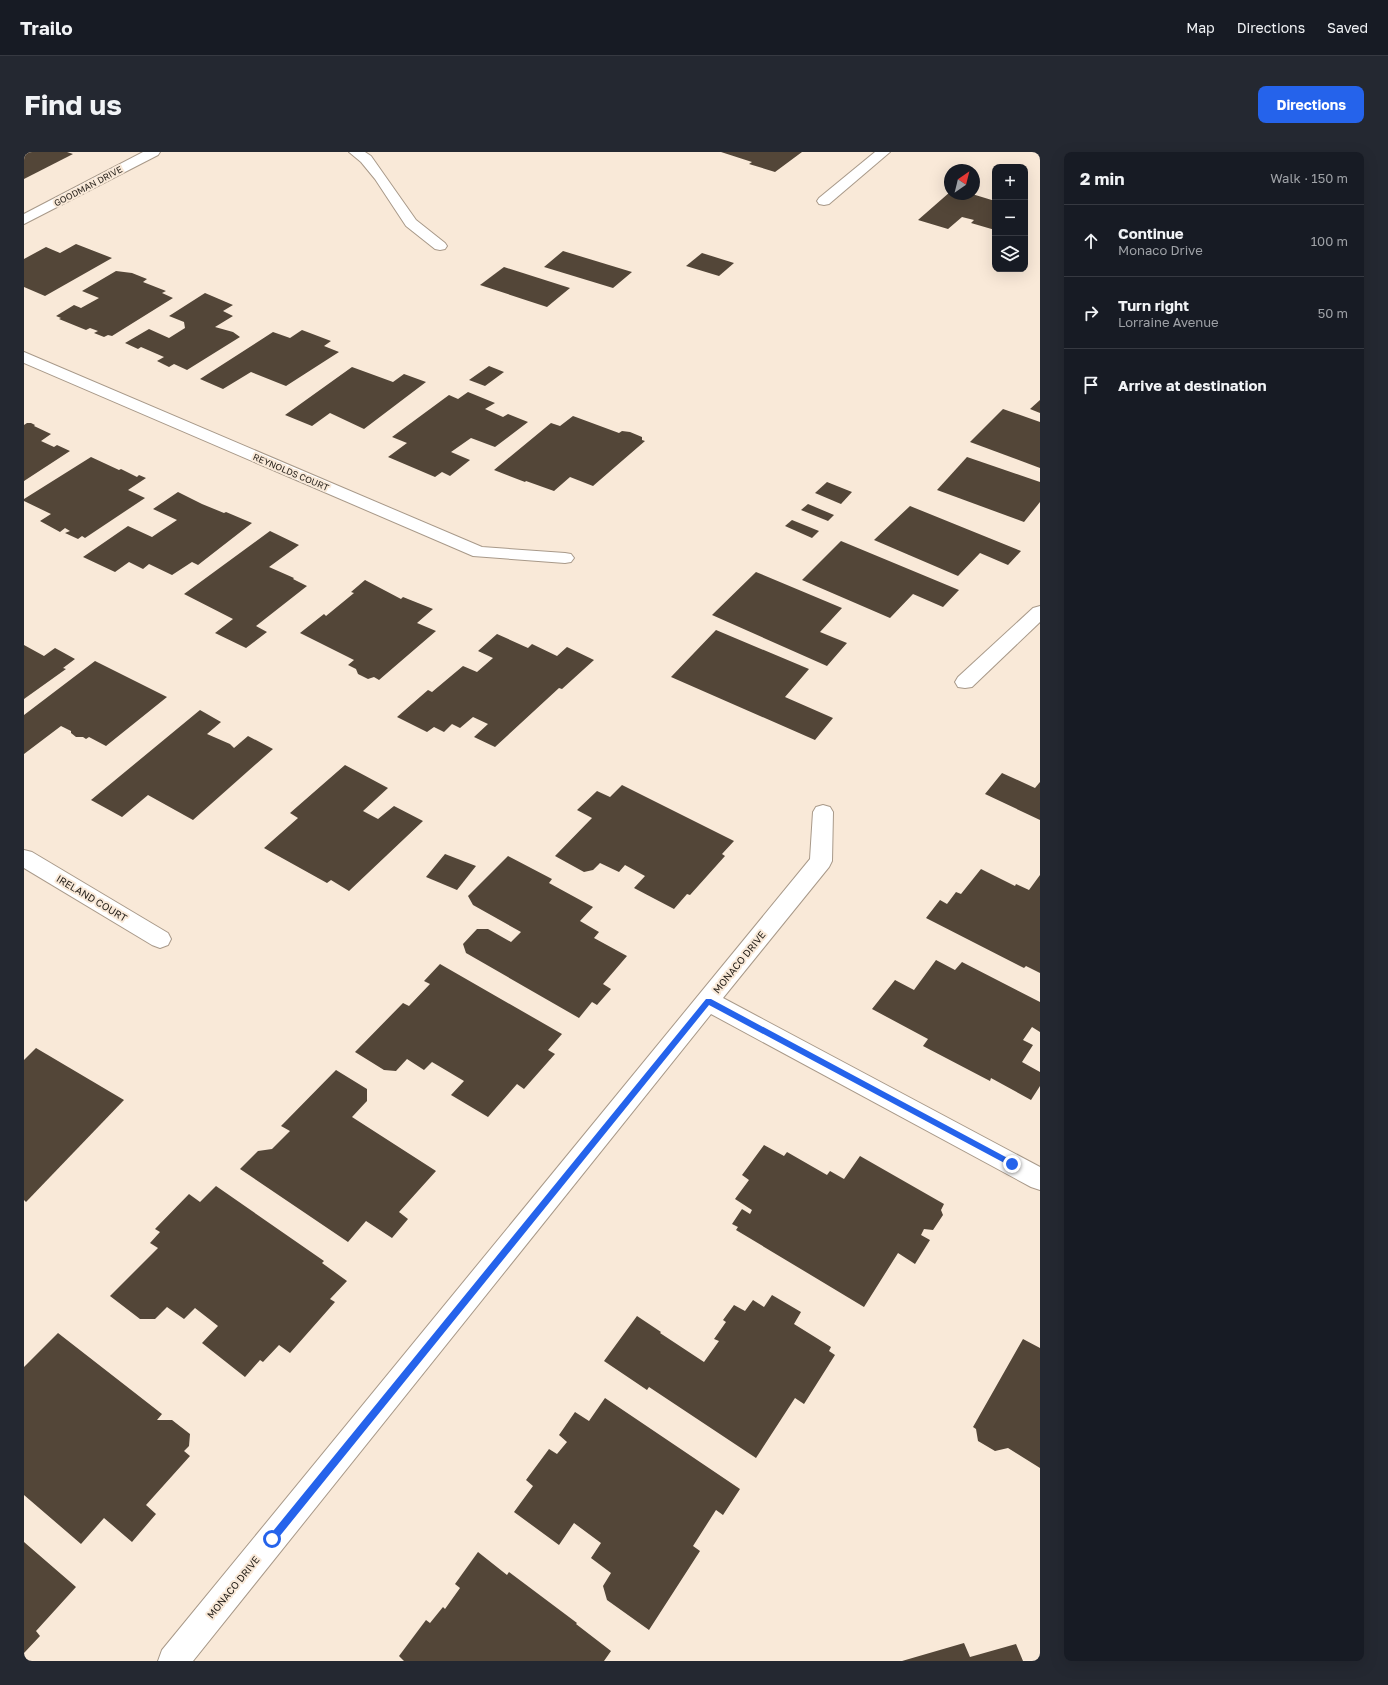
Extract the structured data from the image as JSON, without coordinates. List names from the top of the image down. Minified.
{"streets":{"street":["GOODMAN DRIVE","REYNOLDS COURT","IRELAND COURT","MONACO DRIVE"]},"north":"top right","page":{"header":"Trailo","nav":["Map","Directions","Saved"],"buttons":"Directions","title":"Find us","heading":["2 min","Walk · 150 m"],"map_buttons":["+","−"],"list":[["Continue","Monaco Drive","100 m"],["Turn right","Lorraine Avenue","50 m"],"Arrive at destination"]}}
